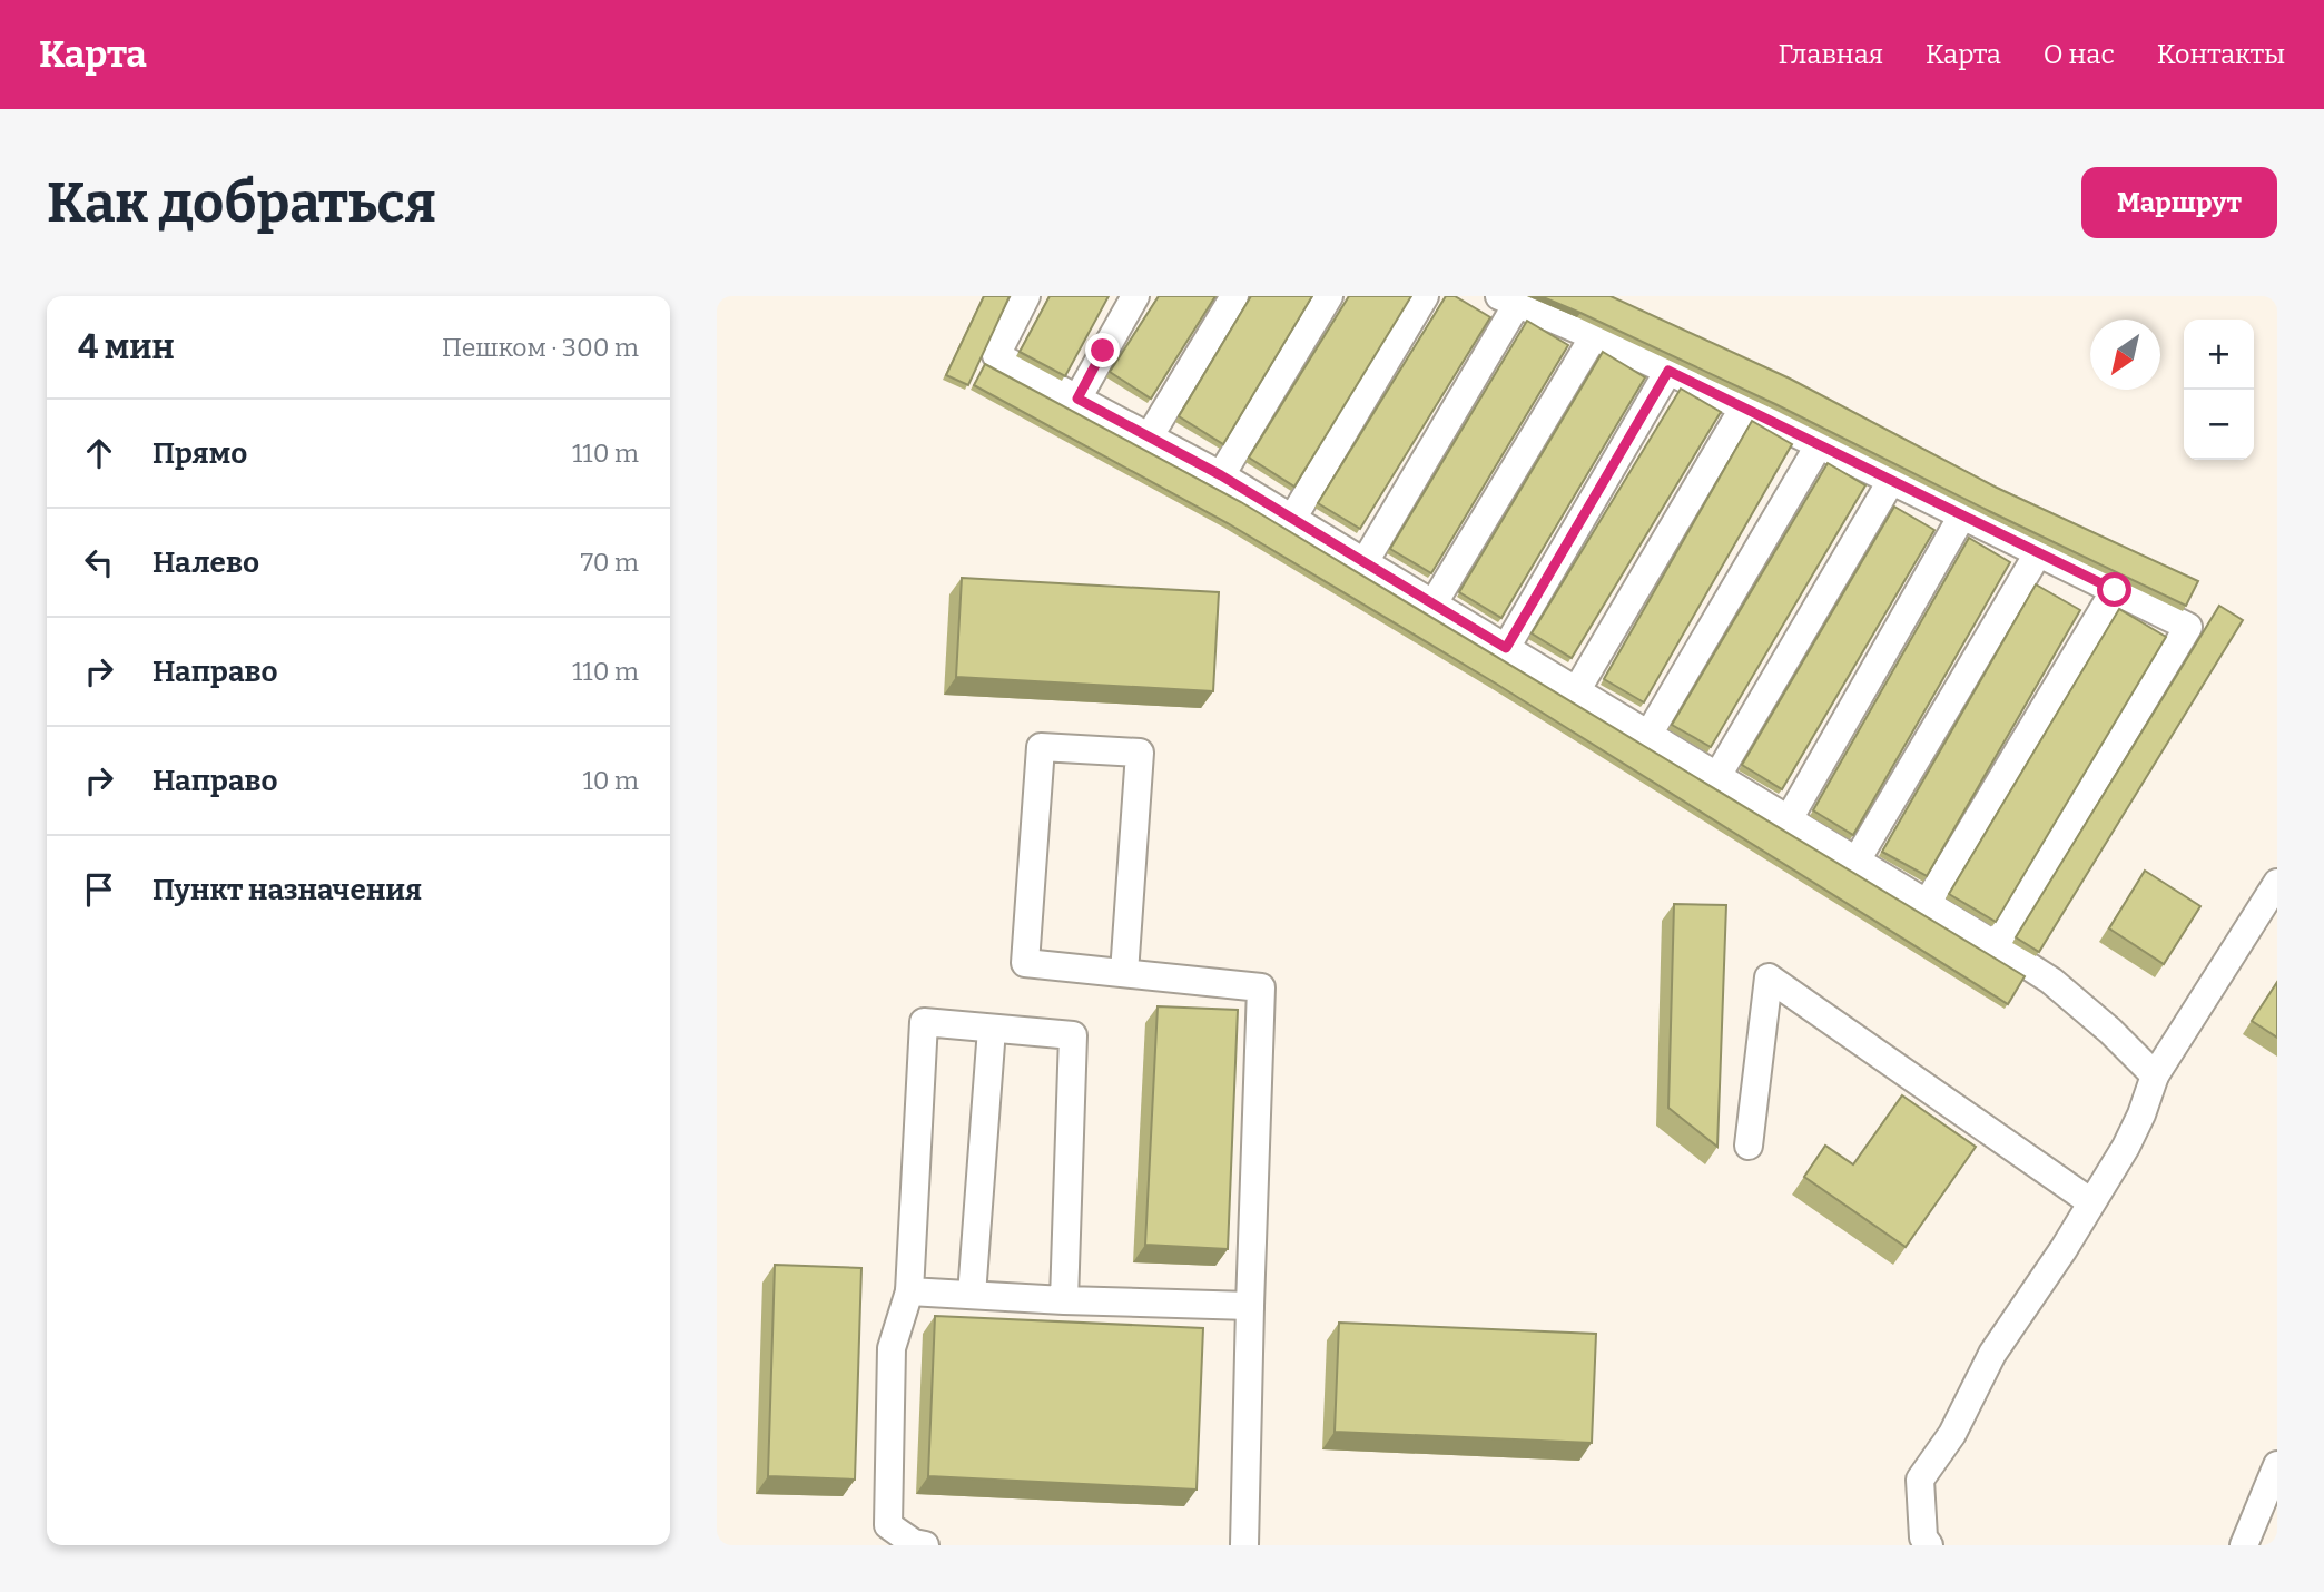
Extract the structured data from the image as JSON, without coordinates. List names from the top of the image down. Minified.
{"north":"bottom left","page":{"header":"Карта","nav":["Главная","Карта","О нас","Контакты"],"buttons":"Маршрут","title":"Как добраться","heading":["4 мин","Пешком · 300 m"],"map_buttons":["+","−"],"list":[["Прямо","110 m"],["Налево","70 m"],["Направо","110 m"],["Направо","10 m"],"Пункт назначения"]}}
